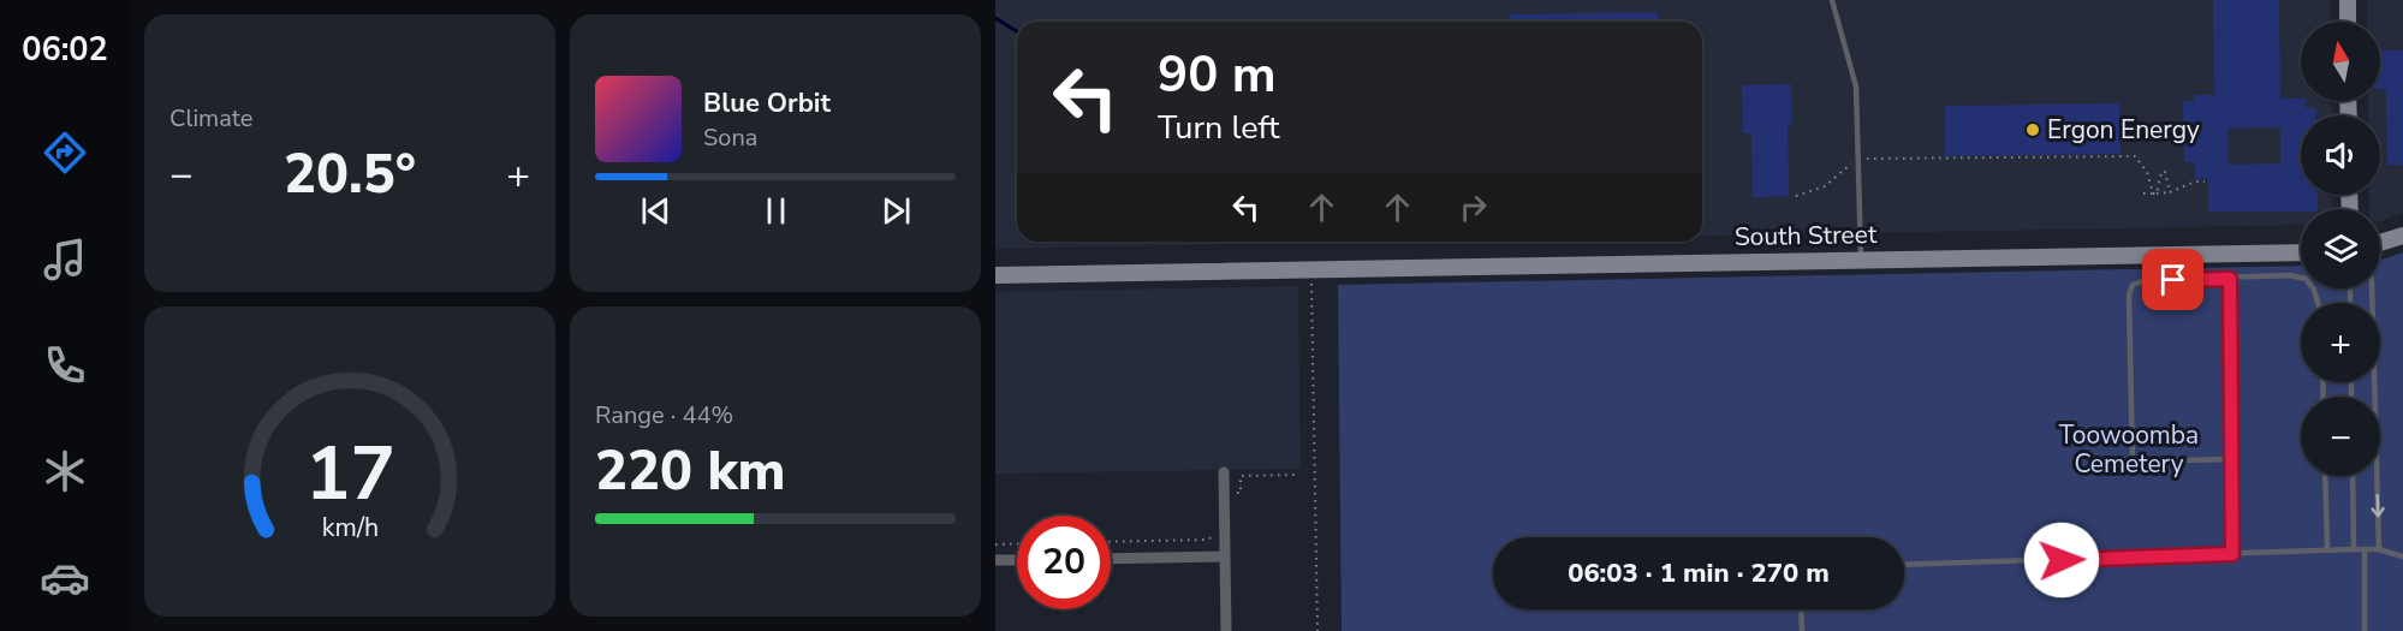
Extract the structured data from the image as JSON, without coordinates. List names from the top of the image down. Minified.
{"streets":{"street":["South Street"]},"parks":["Toowoomba Cemetery"],"places":["Ergon Energy"],"north":"top","page":{"tabs":"06:02","tile":["Climate",["Range · 44%","220 km"]],"map_buttons":["+","−"],"turn":["90 m","Turn left"],"song":["Blue Orbit","Sona"],"heat":["−","20.5°","+"],"limit":"20","trip":"06:03 · 1 min · 270 m","gauge":["17","km/h"]}}
